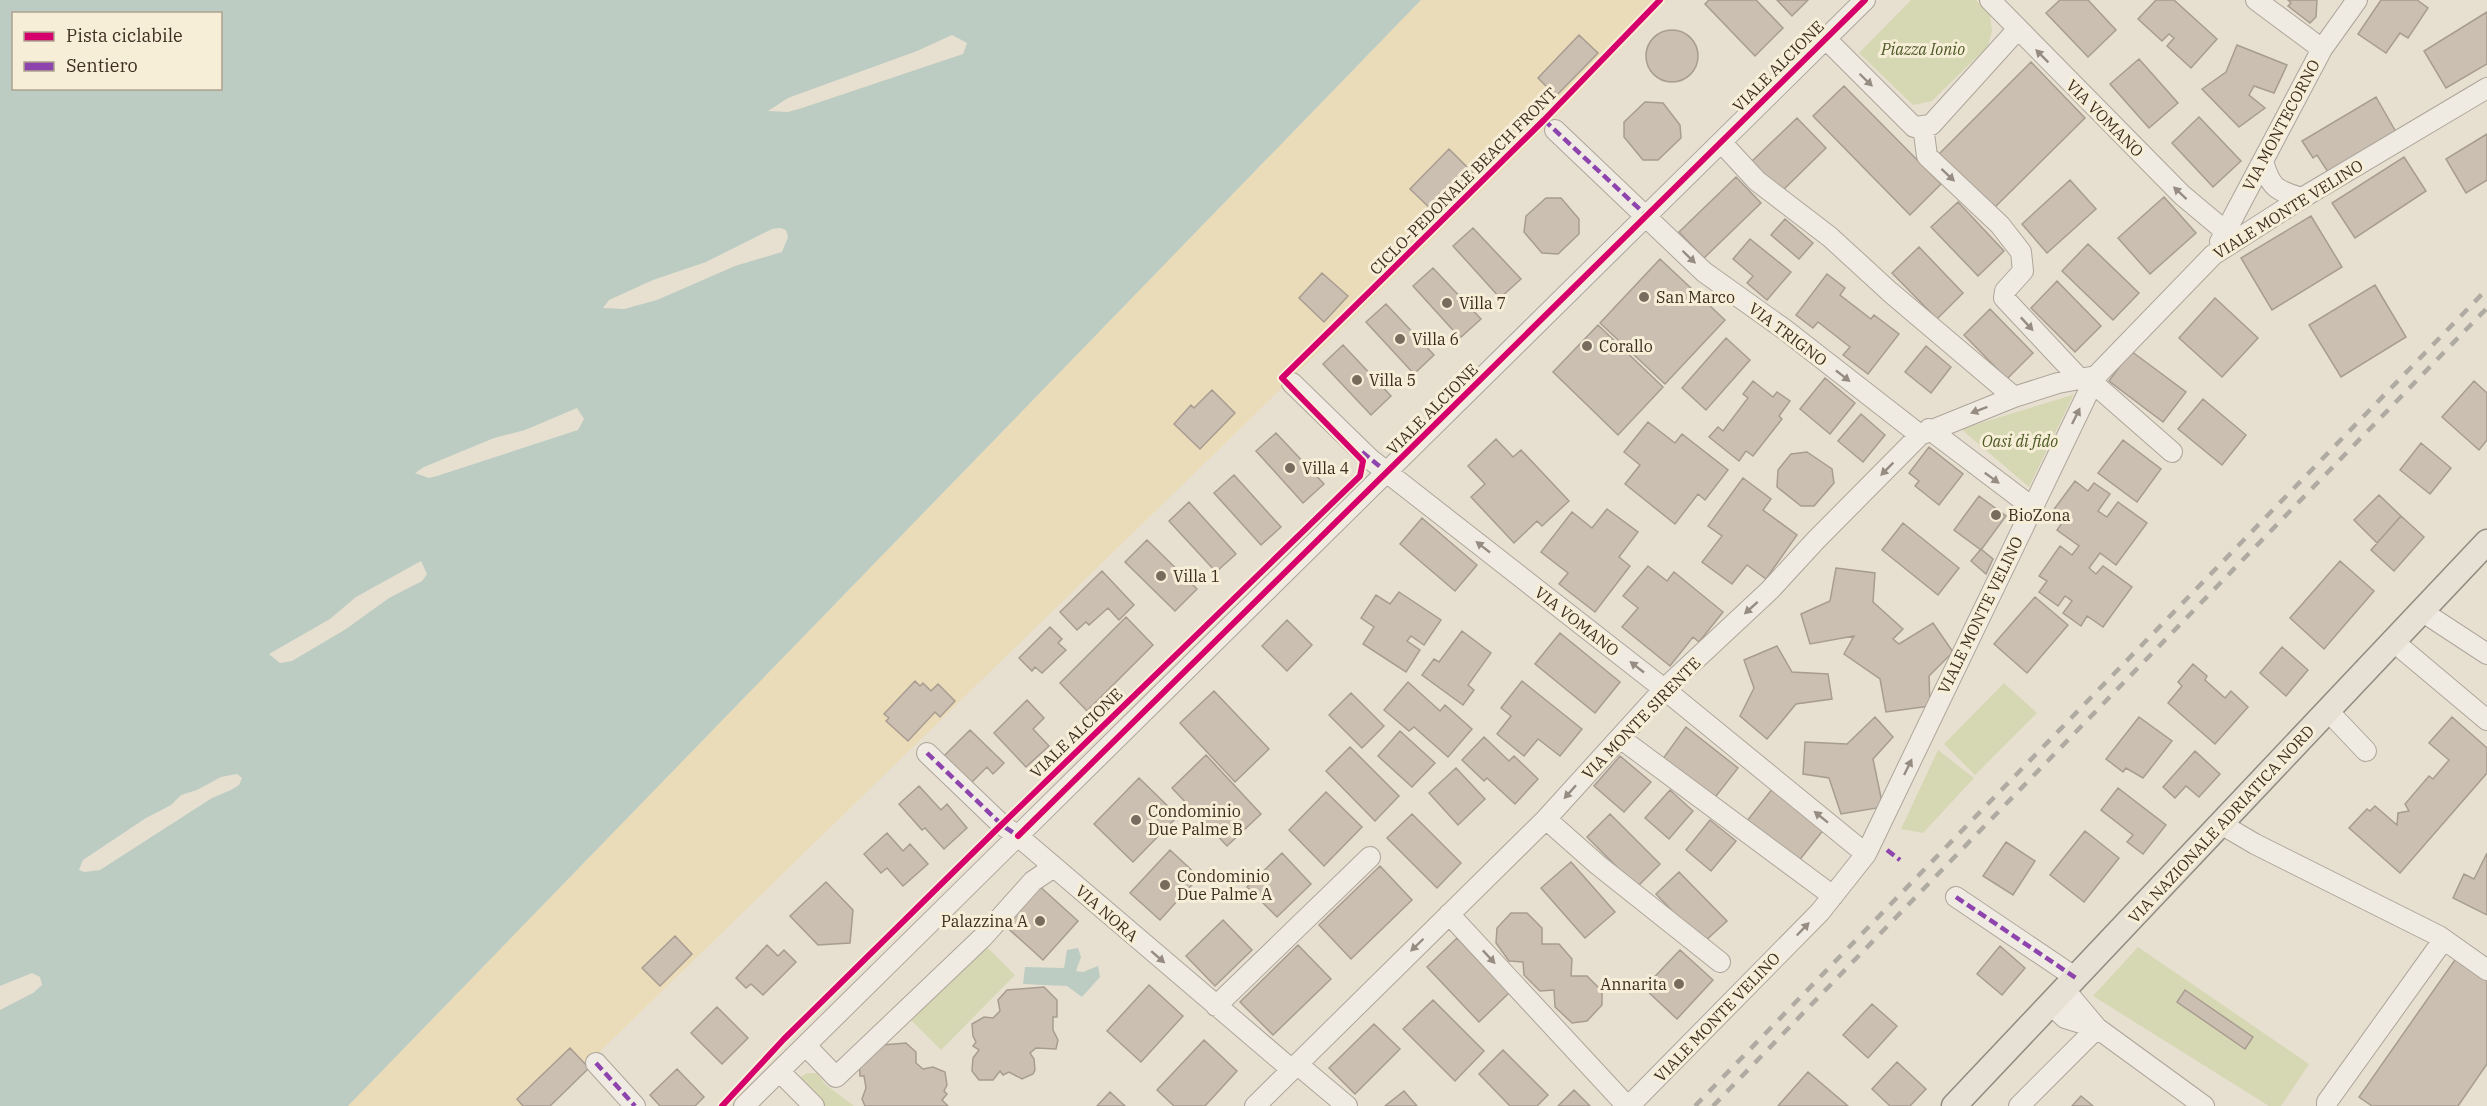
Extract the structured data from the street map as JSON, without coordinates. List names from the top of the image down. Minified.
{"streets":{"main road":["VIA NAZIONALE ADRIATICA NORD"],"street":["VIALE ALCIONE","VIA VOMANO","VIA MONTECORNO","VIALE MONTE VELINO","VIA TRIGNO","VIA MONTE SIRENTE","VIA NORA"],"cycle path":["CICLO-PEDONALE BEACH FRONT"]},"crossings":[["VIALE ALCIONE","VIA VOMANO"],["VIALE ALCIONE","VIA TRIGNO"],["VIALE ALCIONE","VIA NORA"],["VIA VOMANO","VIA MONTECORNO"],["VIA VOMANO","VIALE MONTE VELINO"],["VIA VOMANO","VIA MONTE SIRENTE"],["VIA MONTECORNO","VIALE MONTE VELINO"],["VIALE MONTE VELINO","VIA TRIGNO"],["VIALE MONTE VELINO","VIA MONTE SIRENTE"],["VIA TRIGNO","VIA MONTE SIRENTE"],["VIA MONTE SIRENTE","VIA NORA"]],"one_way":["VIA MONTE SIRENTE","VIA NORA"],"parks":["Piazza Ionio","Oasi di fido"],"places":["San Marco","Villa 7","Villa 6","Corallo","Villa 5","Villa 4","BioZona","Villa 1","Condominio Due Palme B","Condominio Due Palme A","Palazzina A","Annarita"],"legend":["Pista ciclabile","Sentiero"]}
